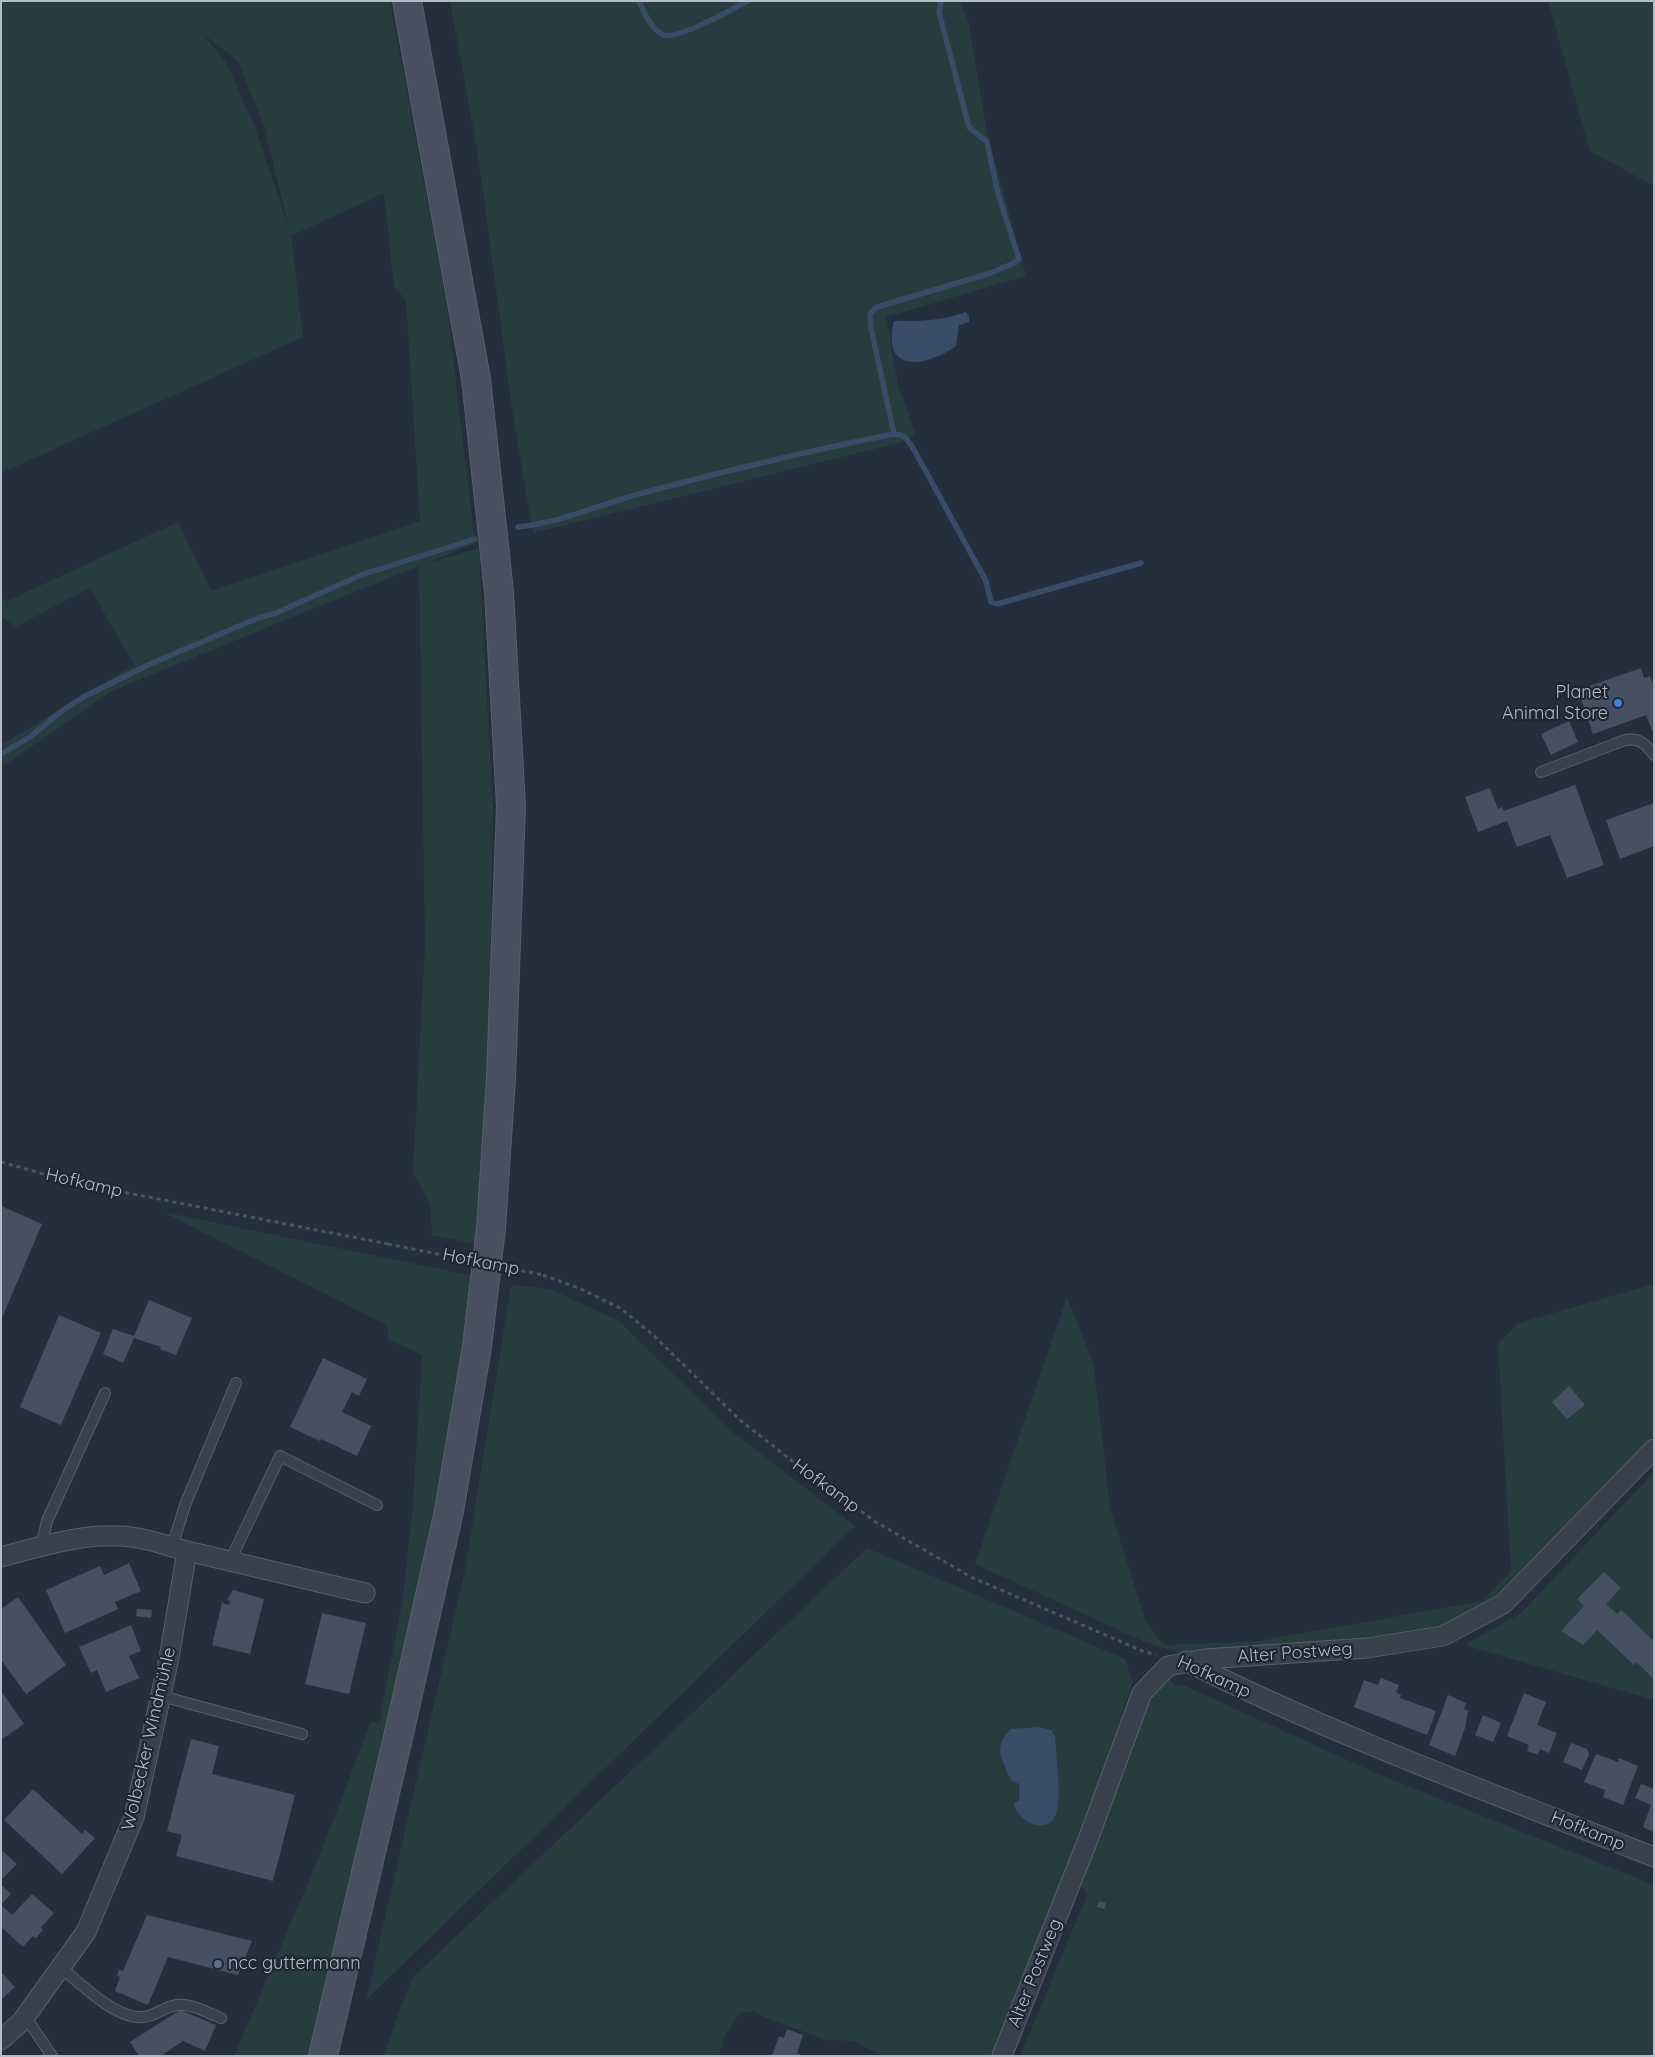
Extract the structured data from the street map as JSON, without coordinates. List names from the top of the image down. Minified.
{"streets":{"street":["Hofkamp","Alter Postweg","Wolbecker Windmühle"]},"crossings":[["Hofkamp","Alter Postweg"]],"places":["Planet Animal Store","ncc guttermann"]}
